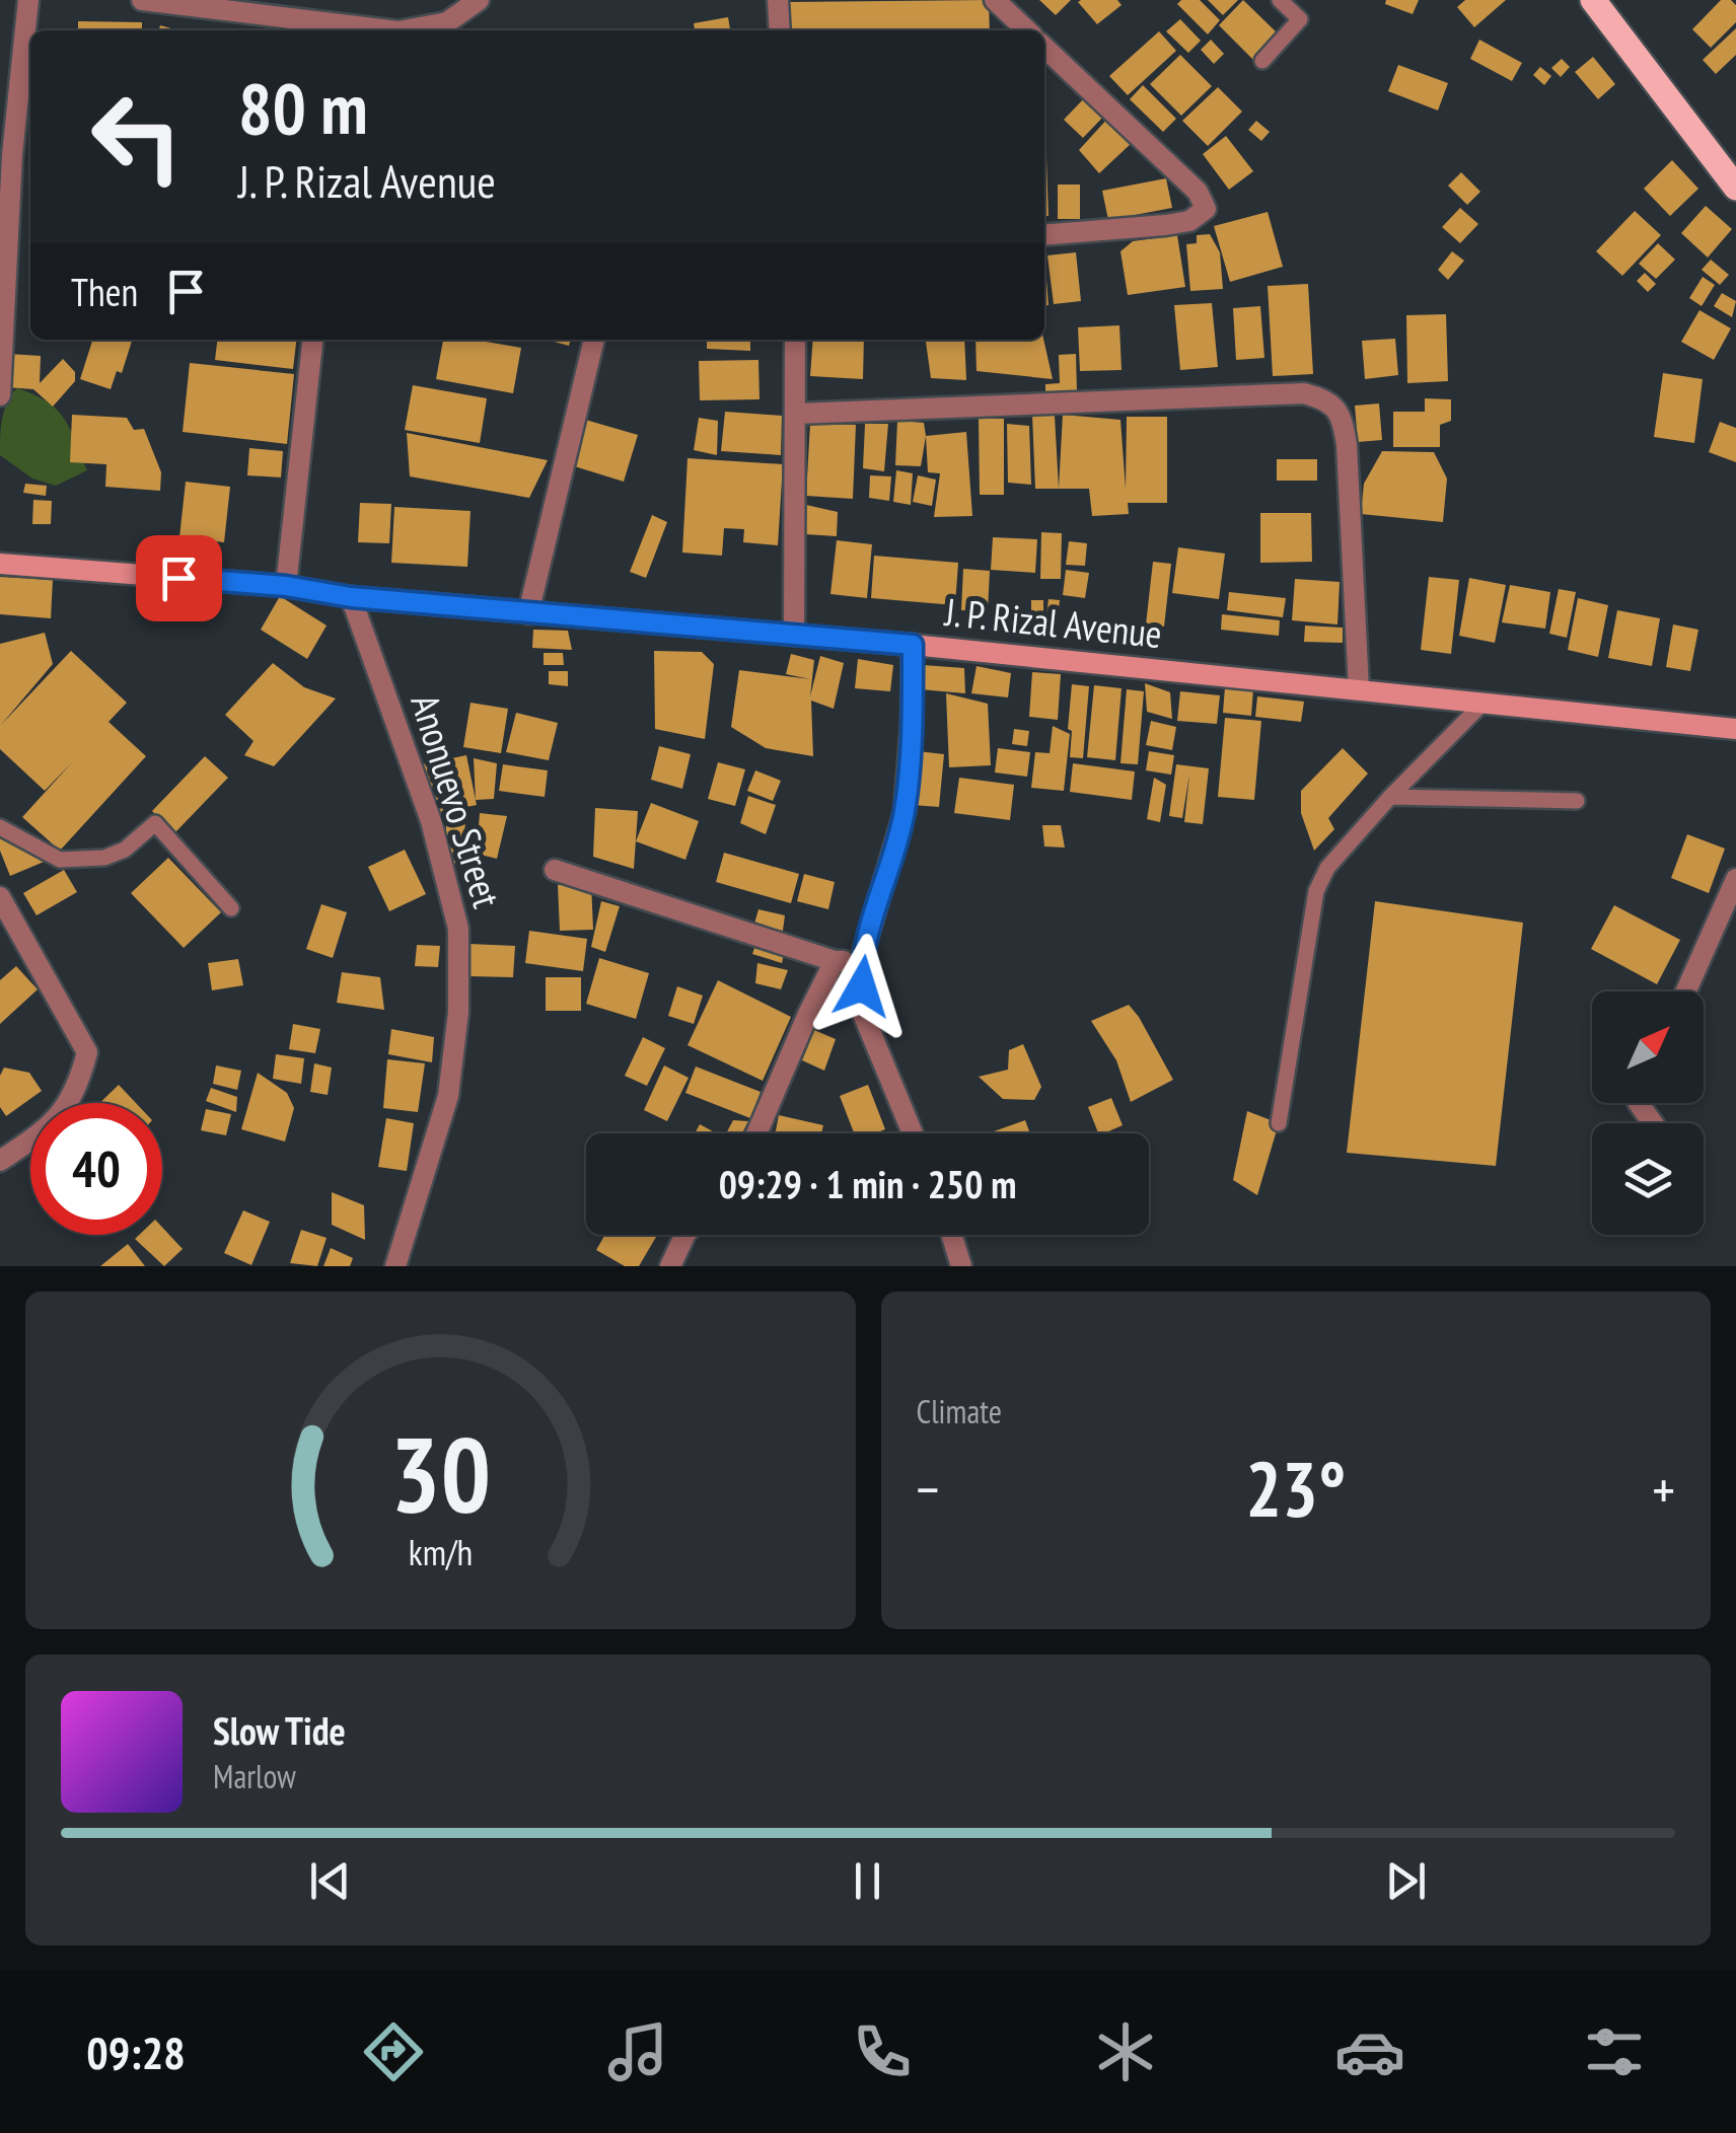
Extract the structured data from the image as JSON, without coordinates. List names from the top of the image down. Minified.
{"streets":{"main road":["J. P. Rizal Avenue"],"street":["Anonuevo Street"]},"crossings":[["J. P. Rizal Avenue","Anonuevo Street"]],"north":"top right","page":{"turn":["80 m","J. P. Rizal Avenue"],"then":"Then","limit":"40","trip":"09:29 · 1 min · 250 m","tile":"Climate","heat":["−","23°","+"],"song":["Slow Tide","Marlow"],"tabs":"09:28","gauge":["30","km/h"]}}
